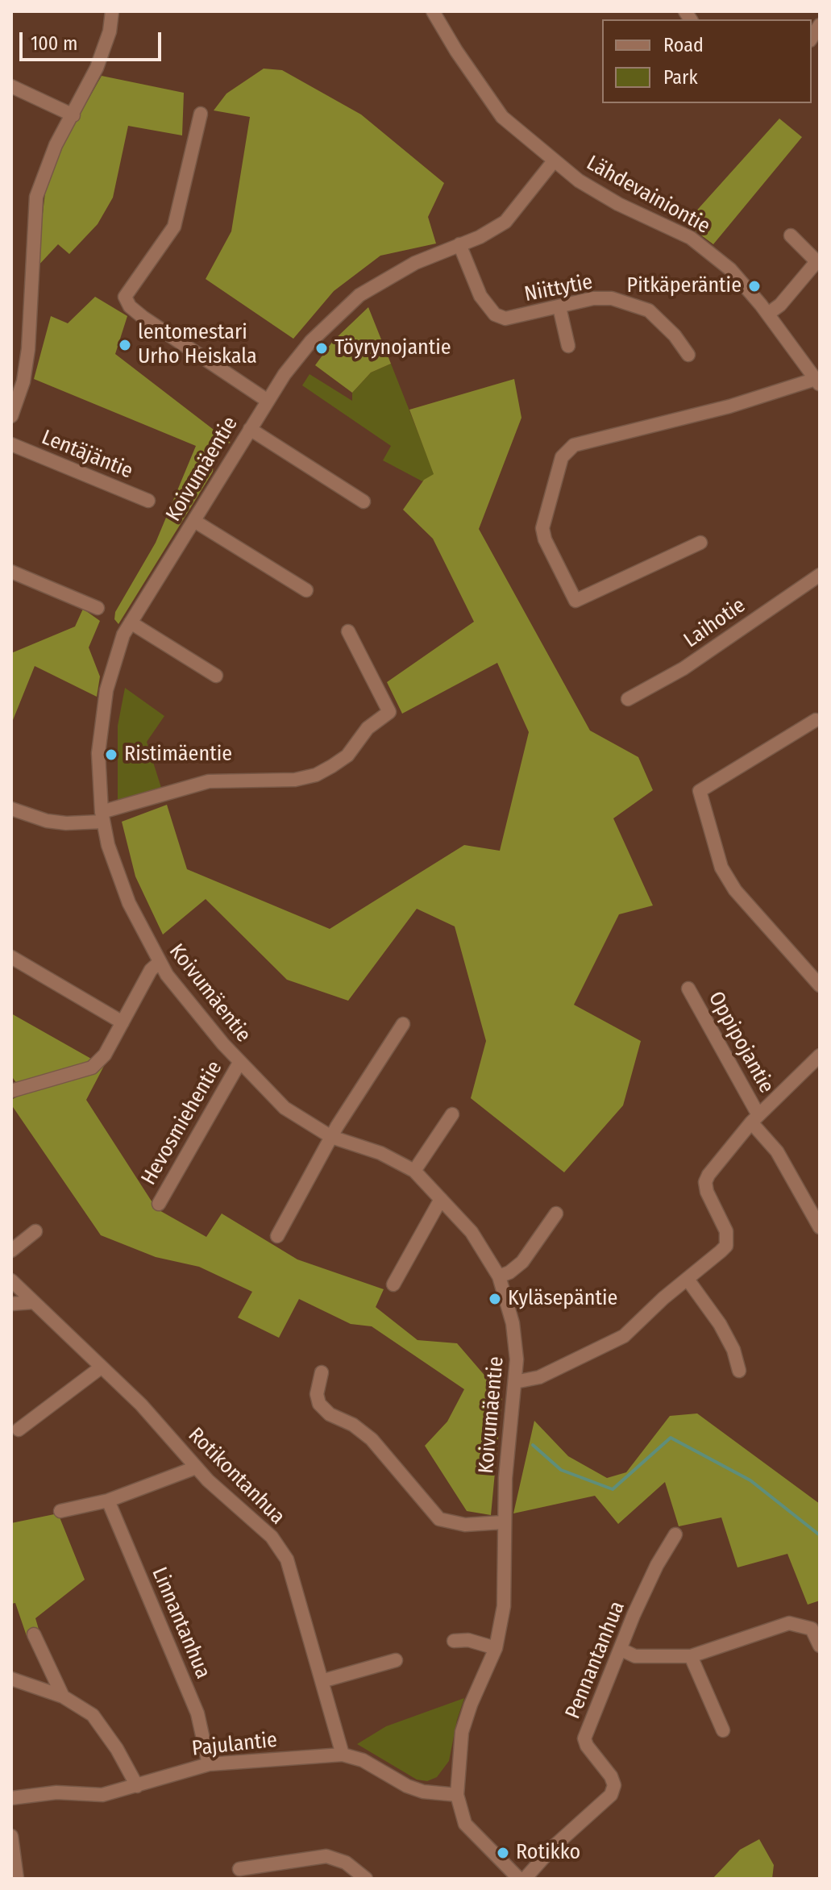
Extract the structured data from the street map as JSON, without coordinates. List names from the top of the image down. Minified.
{"streets":{"street":["Lähdevainiontie","Niittytie","Lentäjäntie","Koivumäentie","Laihotie","Oppipojantie","Hevosmiehentie","Rotikontanhua","Linnantanhua","Pennantanhua","Pajulantie"]},"crossings":[["Lähdevainiontie","Koivumäentie"],["Niittytie","Koivumäentie"],["Koivumäentie","Hevosmiehentie"],["Koivumäentie","Pennantanhua"],["Koivumäentie","Pajulantie"],["Rotikontanhua","Pajulantie"],["Linnantanhua","Pajulantie"]],"places":["Pitkäperäntie","lentomestari Urho Heiskala","Töyrynojantie","Ristimäentie","Kyläsepäntie","Rotikko"],"legend":["Road","Park"],"scale_bar":"100 m"}
